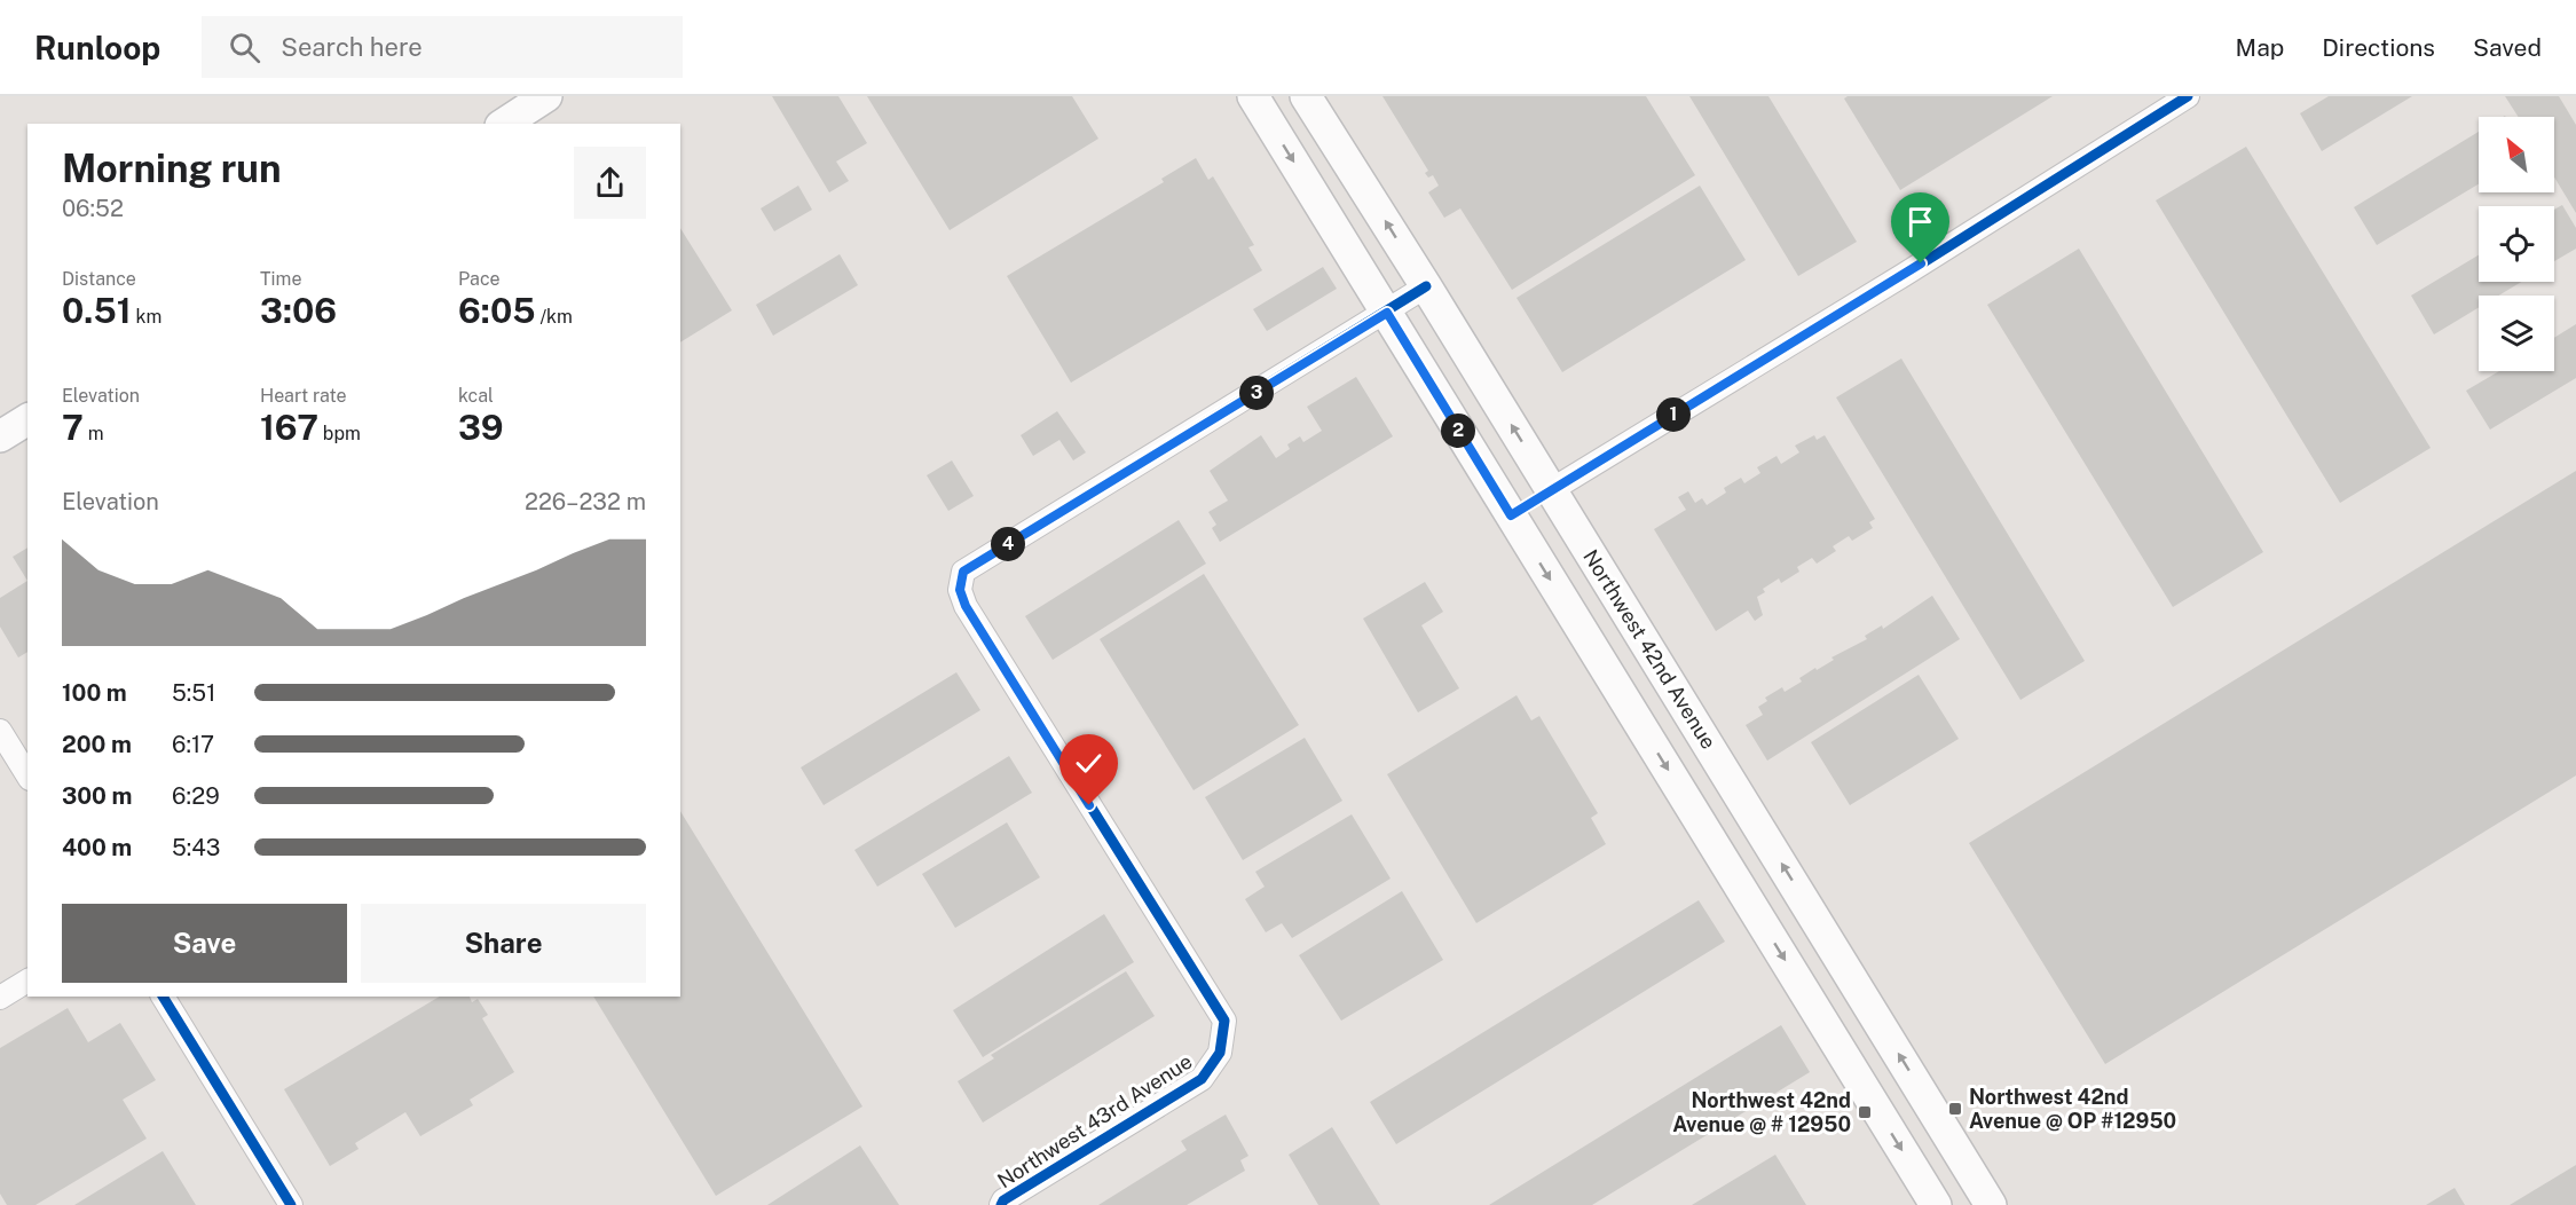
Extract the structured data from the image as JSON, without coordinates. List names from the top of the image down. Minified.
{"streets":{"main road":["Northwest 42nd Avenue"],"street":["Northwest 43rd Avenue"]},"places":{"transit":["Northwest 42nd Avenue @ OP #12950","Northwest 42nd Avenue @ # 12950"]},"north":"top left","page":{"header":"Runloop","search":"Search here","nav":["Map","Directions","Saved"],"heading":["Morning run","06:52"],"stats":[["Distance","0.51 km"],["Time","3:06"],["Pace","6:05 /km"],["Elevation","7 m"],["Heart rate","167 bpm"],["kcal","39"]],"pins":["3","1","2","4"],"chart":["Elevation","226–232 m"],"list":[{"name":"100 m","note":"5:51"},{"name":"200 m","note":"6:17"},{"name":"300 m","note":"6:29"},{"name":"400 m","note":"5:43"}],"buttons":["Save","Share"]}}
